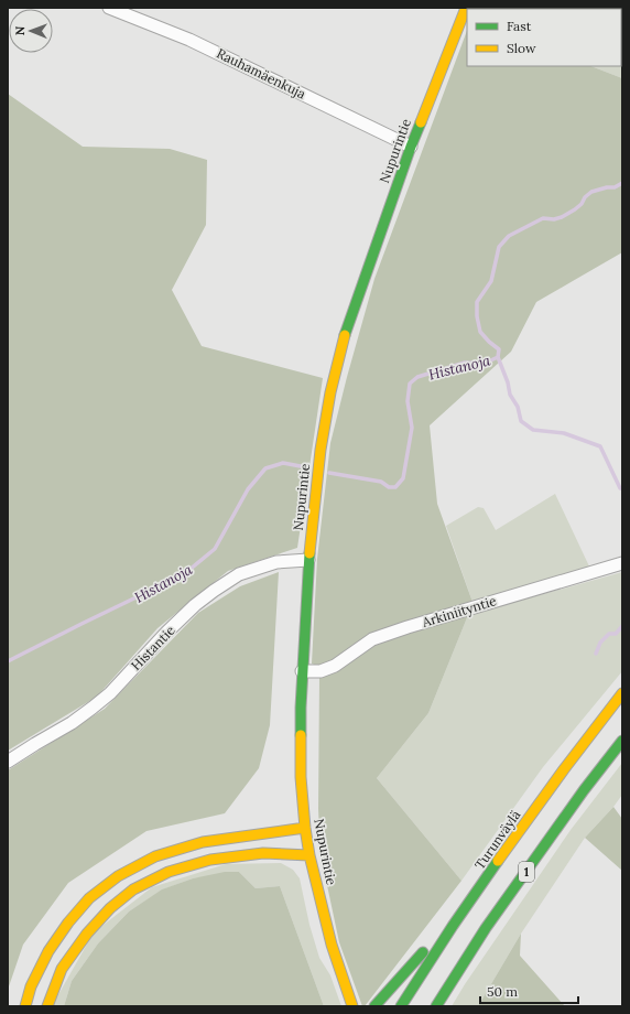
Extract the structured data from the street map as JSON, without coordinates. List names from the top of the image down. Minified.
{"streets":{"main road":["Nupurintie","Turunväylä","1"],"street":["Rauhamäenkuja","Arkiniityntie","Histantie"]},"crossings":[["Rauhamäenkuja","Nupurintie"],["Nupurintie","Arkiniityntie"],["Nupurintie","Histantie"]],"water":["Histanoja"],"legend":["Fast","Slow"],"scale_bar":"50 m","north":"left"}
